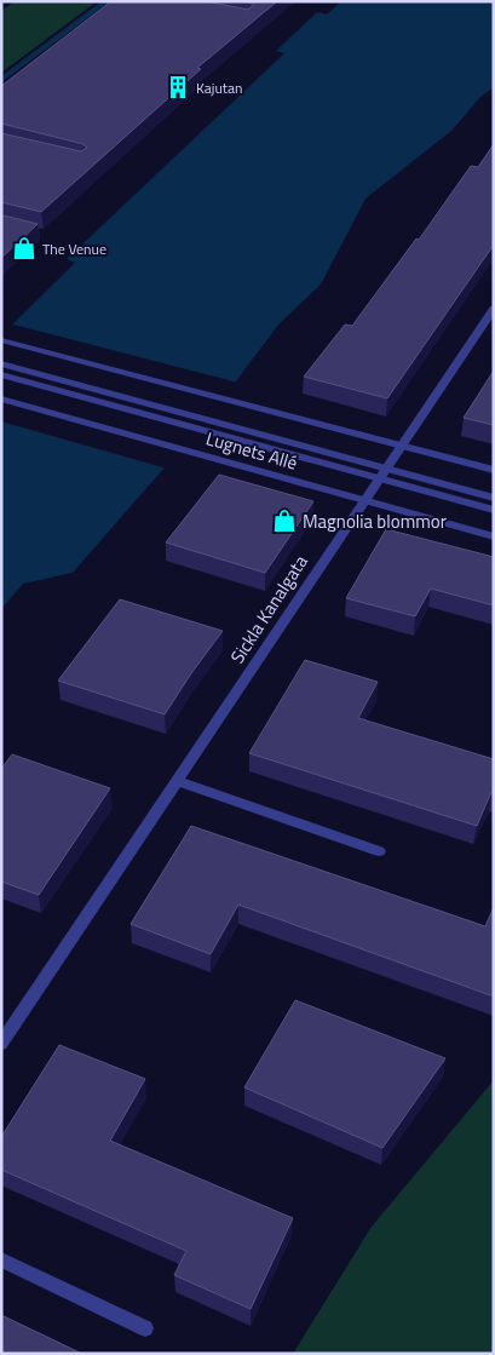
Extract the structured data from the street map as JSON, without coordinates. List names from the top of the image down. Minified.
{"streets":{"street":["Lugnets Allé","Sickla Kanalgata"]},"crossings":[["Lugnets Allé","Sickla Kanalgata"]],"places":{"building":["Kajutan"],"shop":["The Venue","Magnolia blommor"]}}
